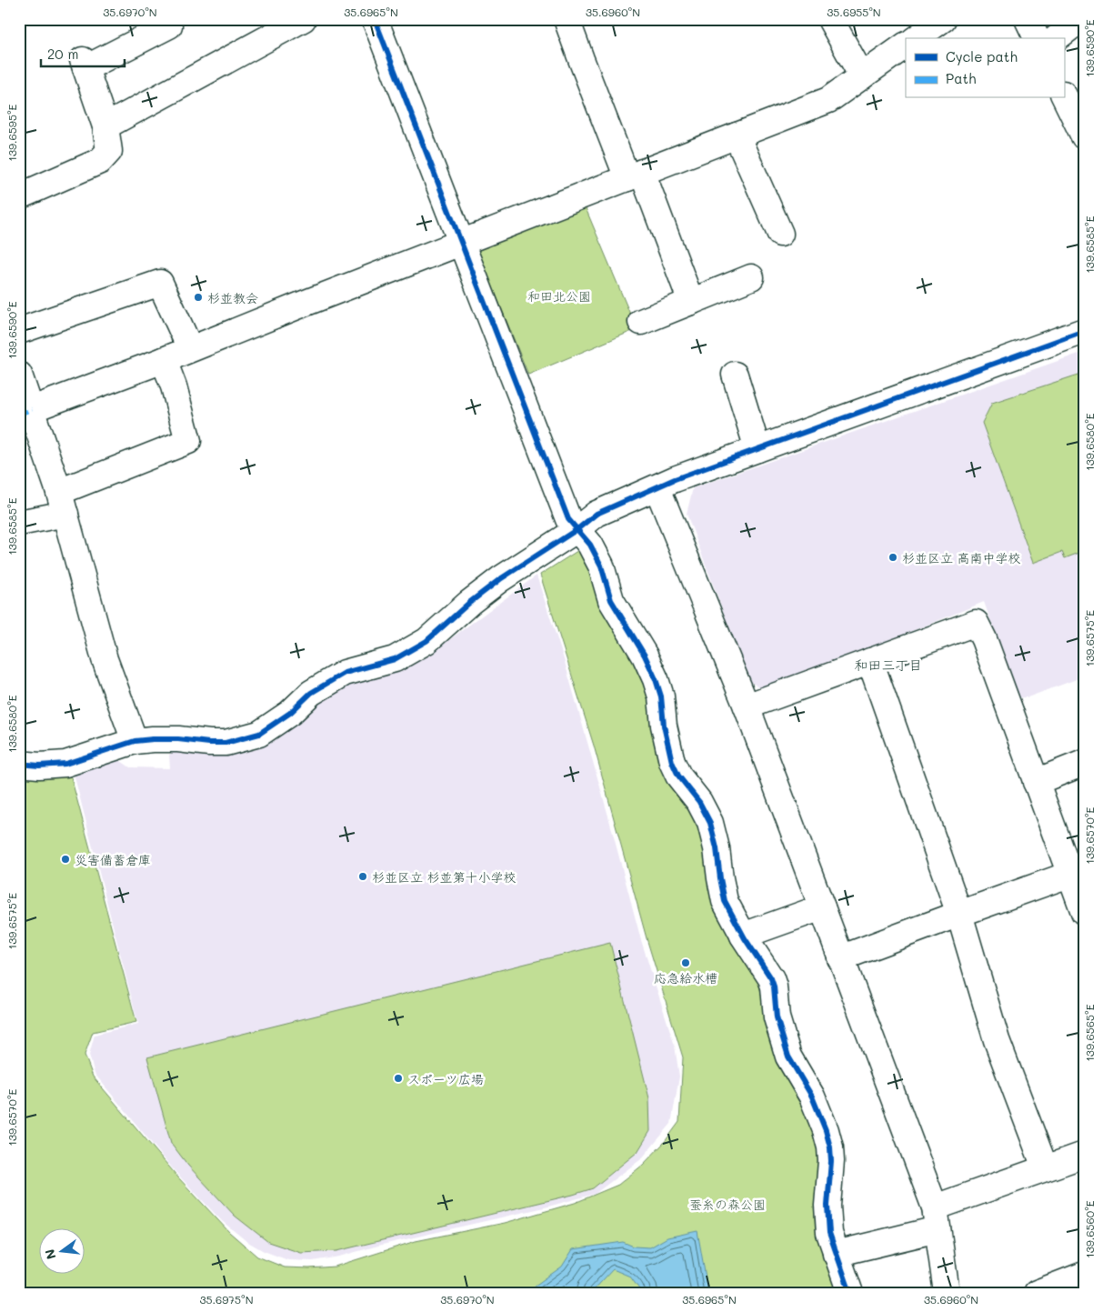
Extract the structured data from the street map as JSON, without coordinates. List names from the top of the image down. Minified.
{"districts":["和田三丁目"],"parks":["和田北公園","蚕糸の森公園"],"places":["杉並教会","杉並区立 高南中学校","災害備蓄倉庫","杉並区立 杉並第十小学校","応急給水槽","スポーツ広場"],"legend":["Cycle path","Path"],"scale_bar":"20 m","north":"left","coordinates":["35.6970°N","35.6965°N","35.6960°N","35.6955°N","139.6590°E","139.6595°E","139.6585°E","139.6580°E","139.6575°E","139.6570°E","139.6565°E","139.6560°E","35.6975°N"]}
